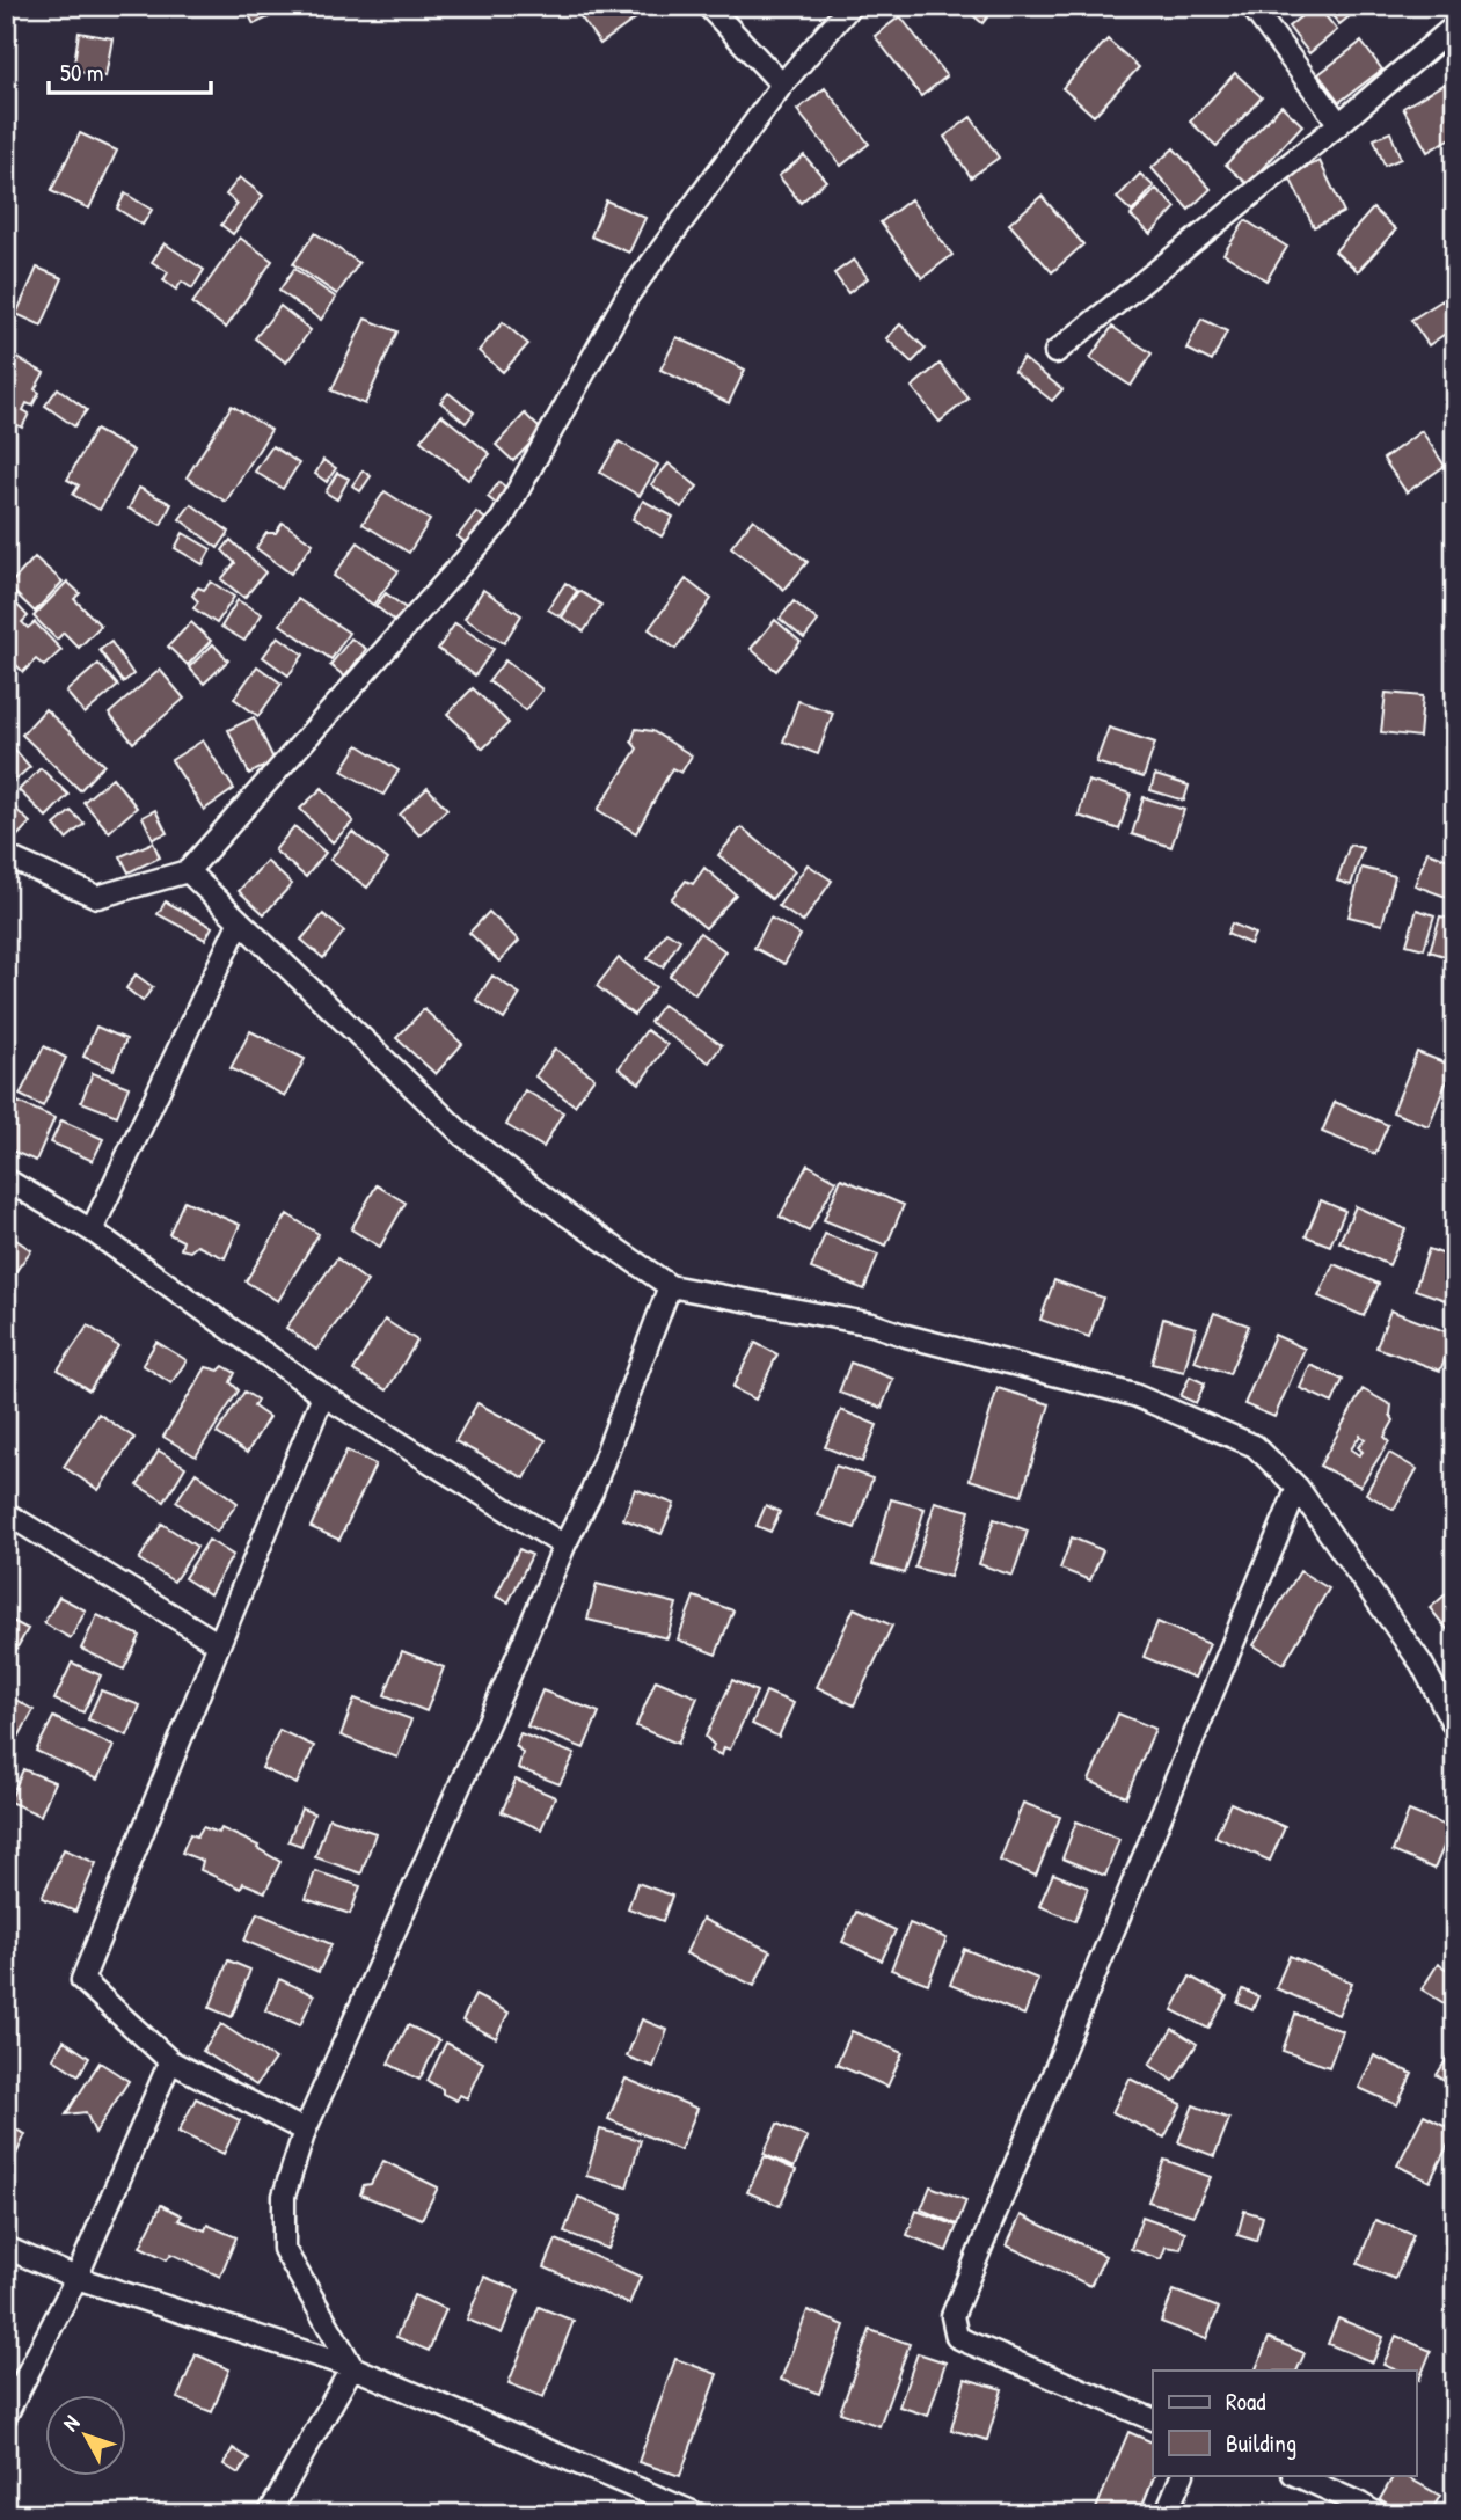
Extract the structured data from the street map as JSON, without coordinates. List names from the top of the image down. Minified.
{"legend":["Road","Building"],"scale_bar":"50 m","north":"top left"}
